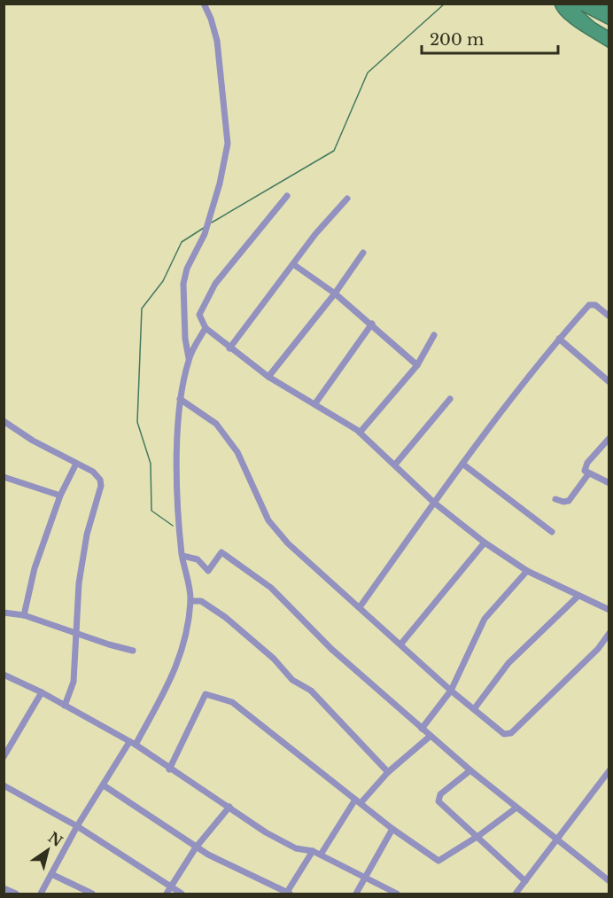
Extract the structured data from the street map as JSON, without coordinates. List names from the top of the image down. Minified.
{"scale_bar":"200 m","north":"top right"}
